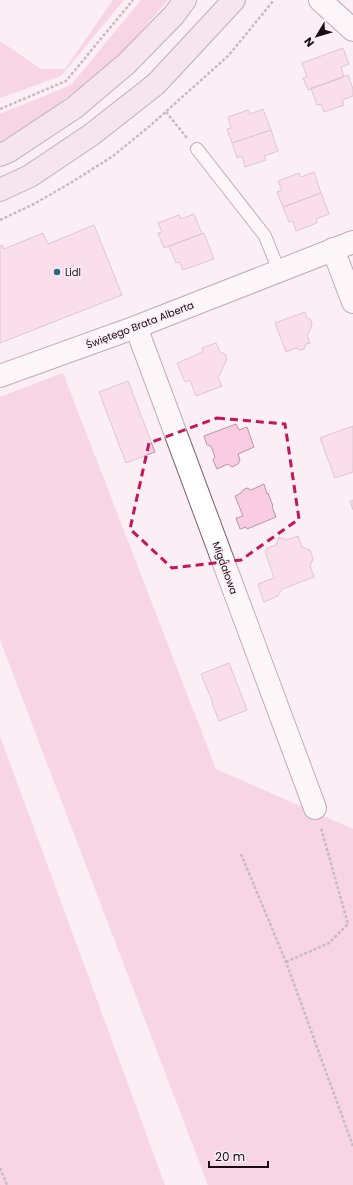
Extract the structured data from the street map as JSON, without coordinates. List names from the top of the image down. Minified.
{"streets":{"street":["Świętego Brata Alberta","Migdałowa"]},"crossings":[["Świętego Brata Alberta","Migdałowa"]],"places":["Lidl"],"scale_bar":"20 m","north":"bottom left"}
